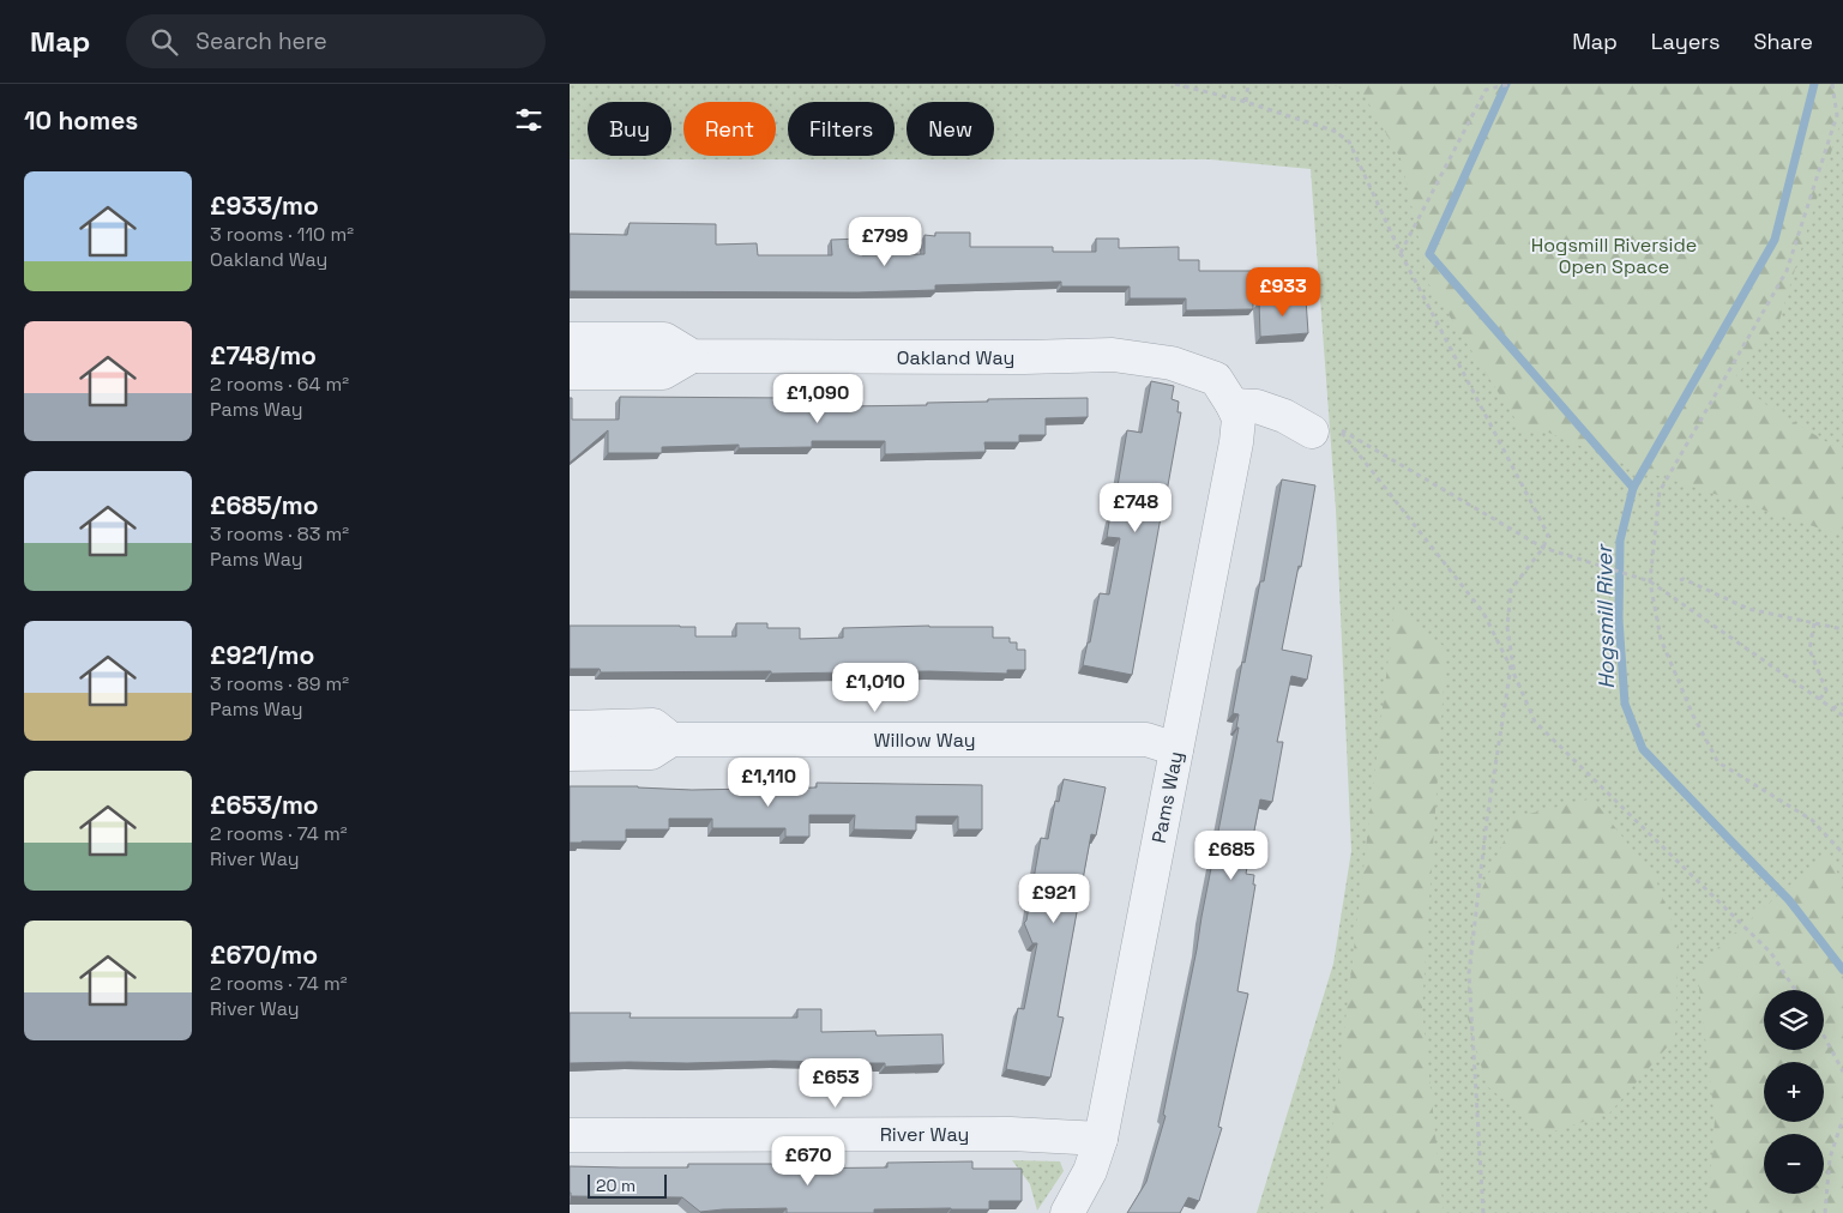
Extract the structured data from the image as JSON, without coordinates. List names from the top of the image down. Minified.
{"streets":{"street":["Oakland Way","Willow Way","Pams Way","River Way"]},"crossings":[["Oakland Way","Pams Way"],["Willow Way","Pams Way"],["Pams Way","River Way"]],"water":["Hogsmill River"],"parks":["Hogsmill Riverside Open Space"],"scale_bar":"20 m","page":{"header":"Map","search":"Search here","nav":["Map","Layers","Share"],"heading":"10 homes","chip":["Buy","Rent","Filters","New"],"list":[{"name":"£933/mo","note":"3 rooms · 110 m² · Oakland Way"},{"name":"£748/mo","note":"2 rooms · 64 m² · Pams Way"},{"name":"£685/mo","note":"3 rooms · 83 m² · Pams Way"},{"name":"£921/mo","note":"3 rooms · 89 m² · Pams Way"},{"name":"£653/mo","note":"2 rooms · 74 m² · River Way"},{"name":"£670/mo","note":"2 rooms · 74 m² · River Way"}],"price":["£799","£933","£1,090","£748","£1,010","£1,110","£685","£921","£653","£670"],"map_buttons":["+","−"],"scale":"20 m"}}
